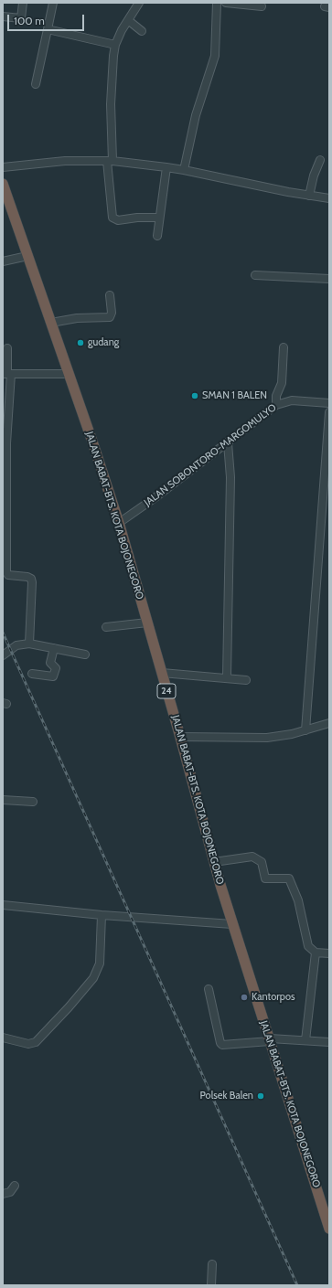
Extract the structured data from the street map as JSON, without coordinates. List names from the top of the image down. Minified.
{"streets":{"highway":["JALAN BABAT-BTS. KOTA BOJONEGORO","24"],"street":["JALAN SOBONTORO-MARGOMULYO"]},"crossings":[["JALAN SOBONTORO-MARGOMULYO","JALAN BABAT-BTS. KOTA BOJONEGORO"]],"places":["gudang","SMAN 1 BALEN","Kantorpos","Polsek Balen"],"scale_bar":"100 m"}
